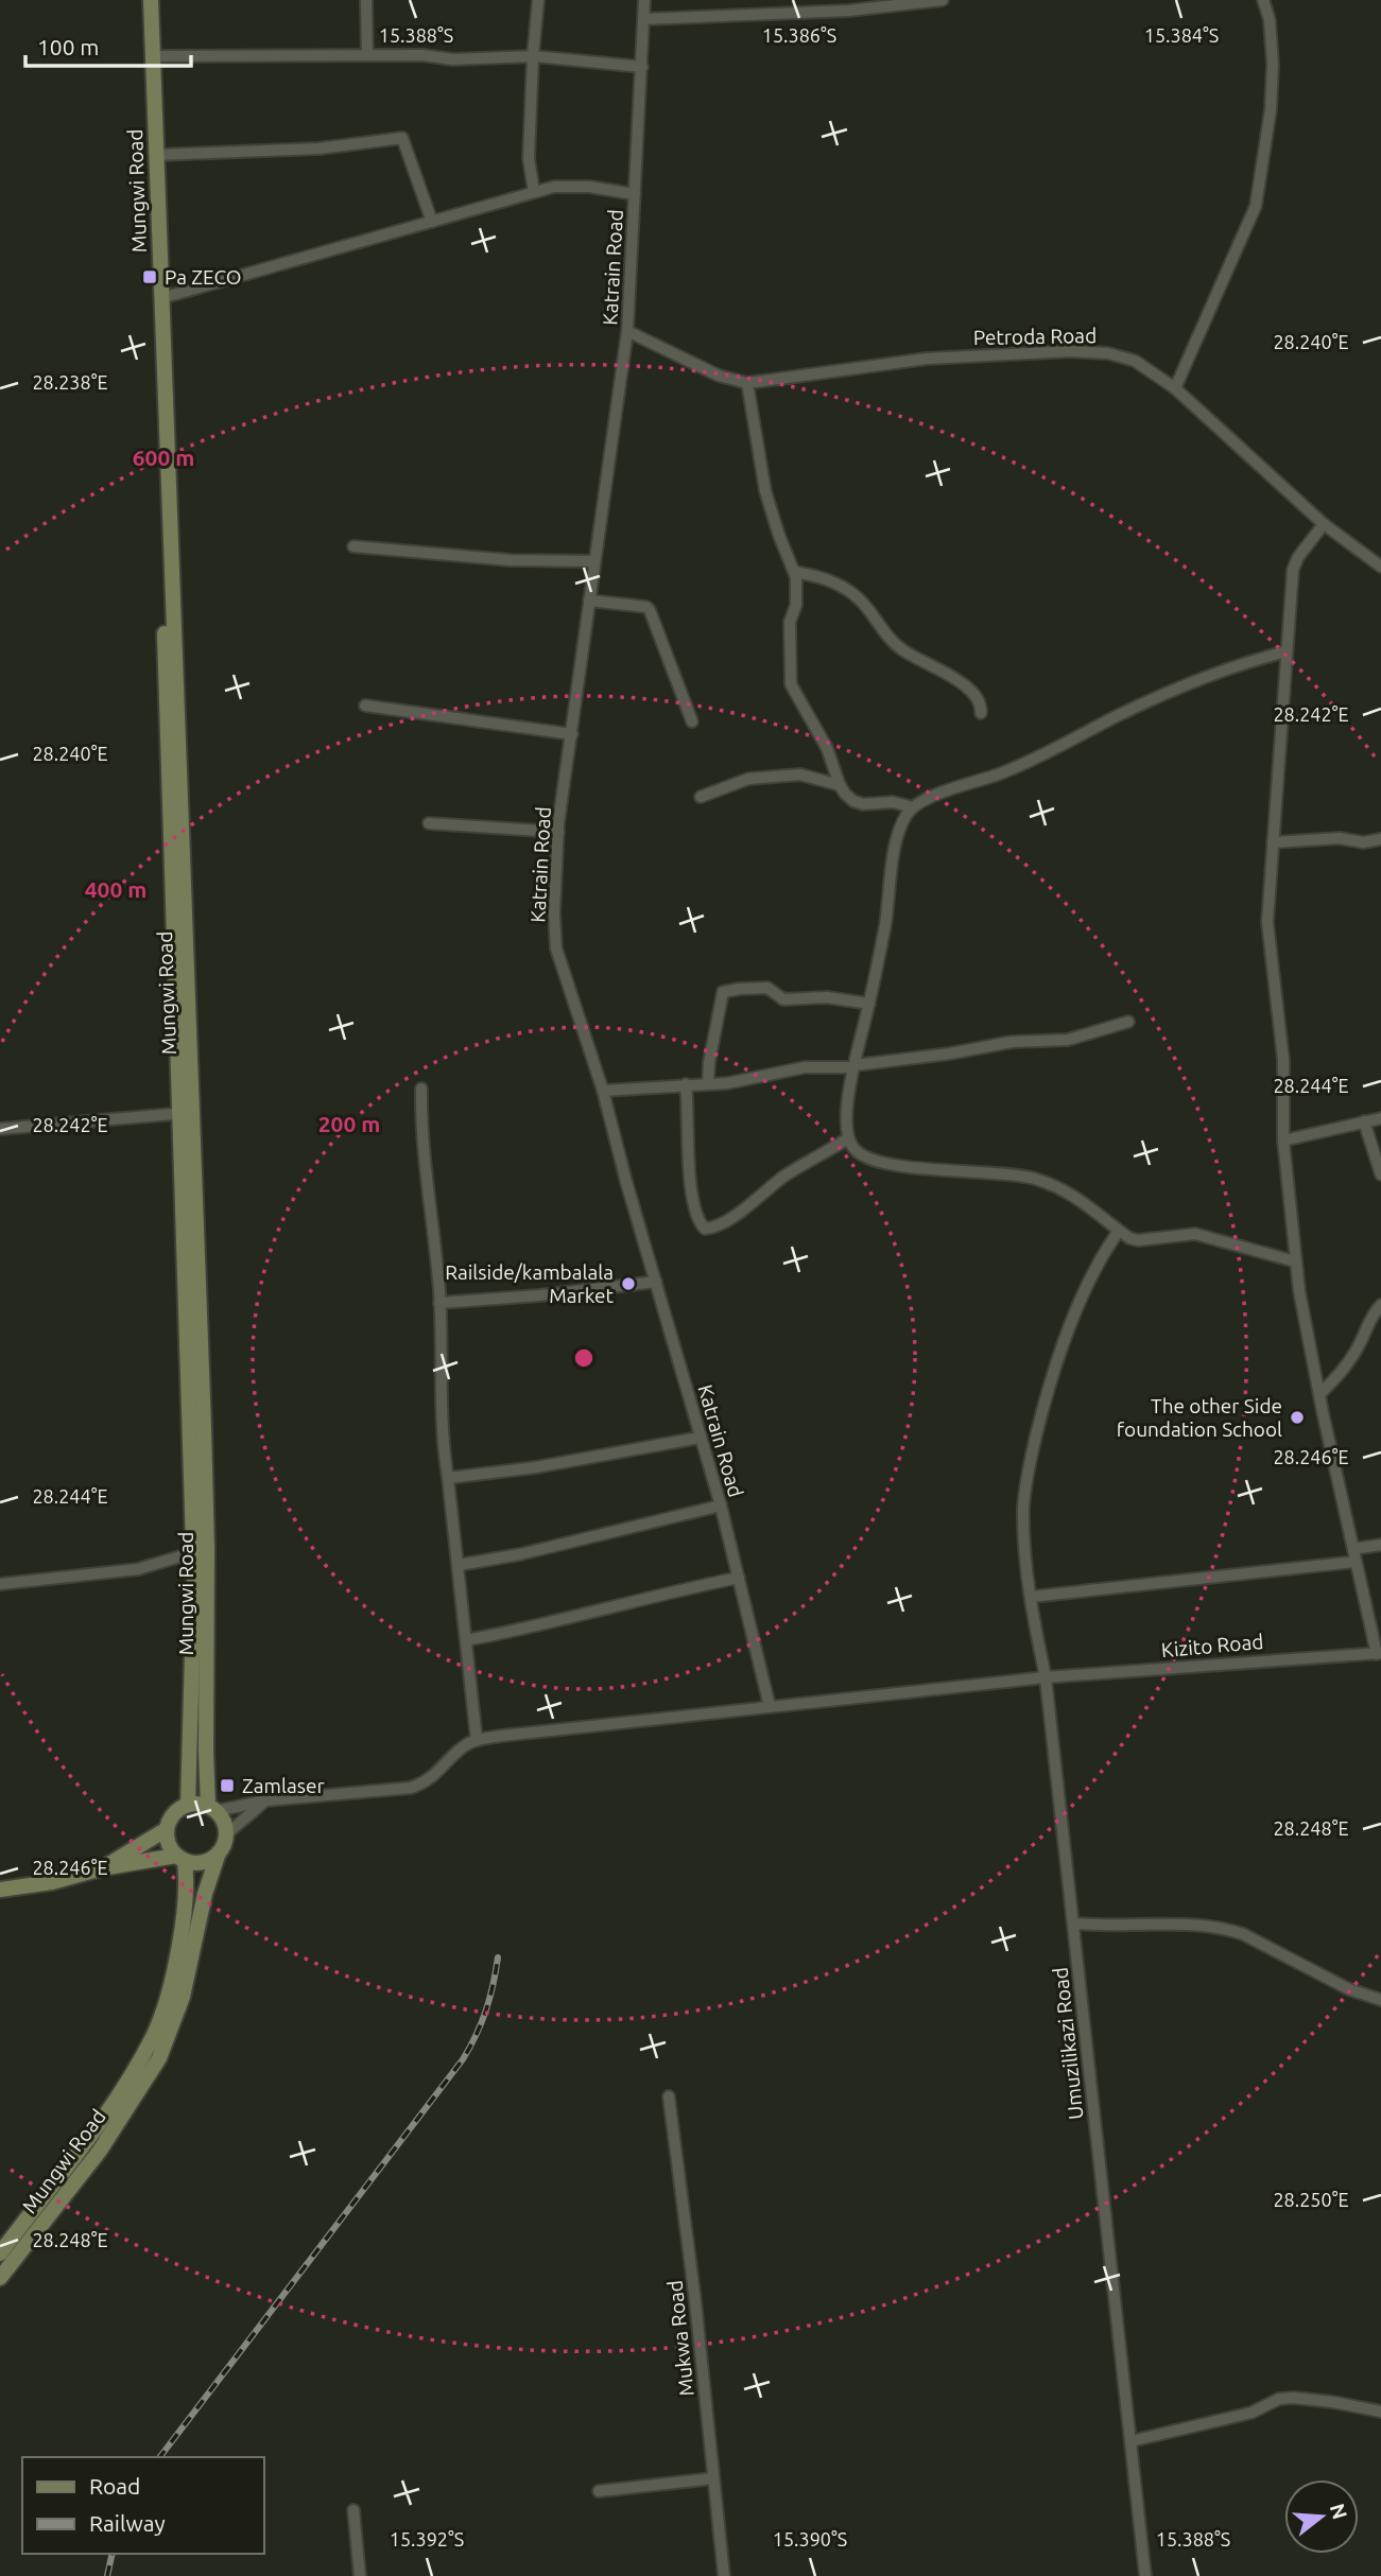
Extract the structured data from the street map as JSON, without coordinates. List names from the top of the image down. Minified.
{"streets":{"main road":["Mungwi Road"],"street":["Katrain Road","Petroda Road","Kizito Road","Umuzilikazi Road","Mukwa Road"]},"crossings":[["Katrain Road","Petroda Road"],["Katrain Road","Kizito Road"],["Kizito Road","Umuzilikazi Road"]],"places":{"transit":["Pa ZECO","Zamlaser"],"other":["Railside/kambalala Market","The other Side foundation School"]},"legend":["Road","Railway"],"scale_bar":"100 m","north":"right","coordinates":["15.388°S","15.386°S","15.384°S","28.240°E","28.238°E","28.242°E","28.244°E","28.246°E","28.248°E","28.250°E","15.392°S","15.390°S"],"rings":["600 m","400 m","200 m"]}
